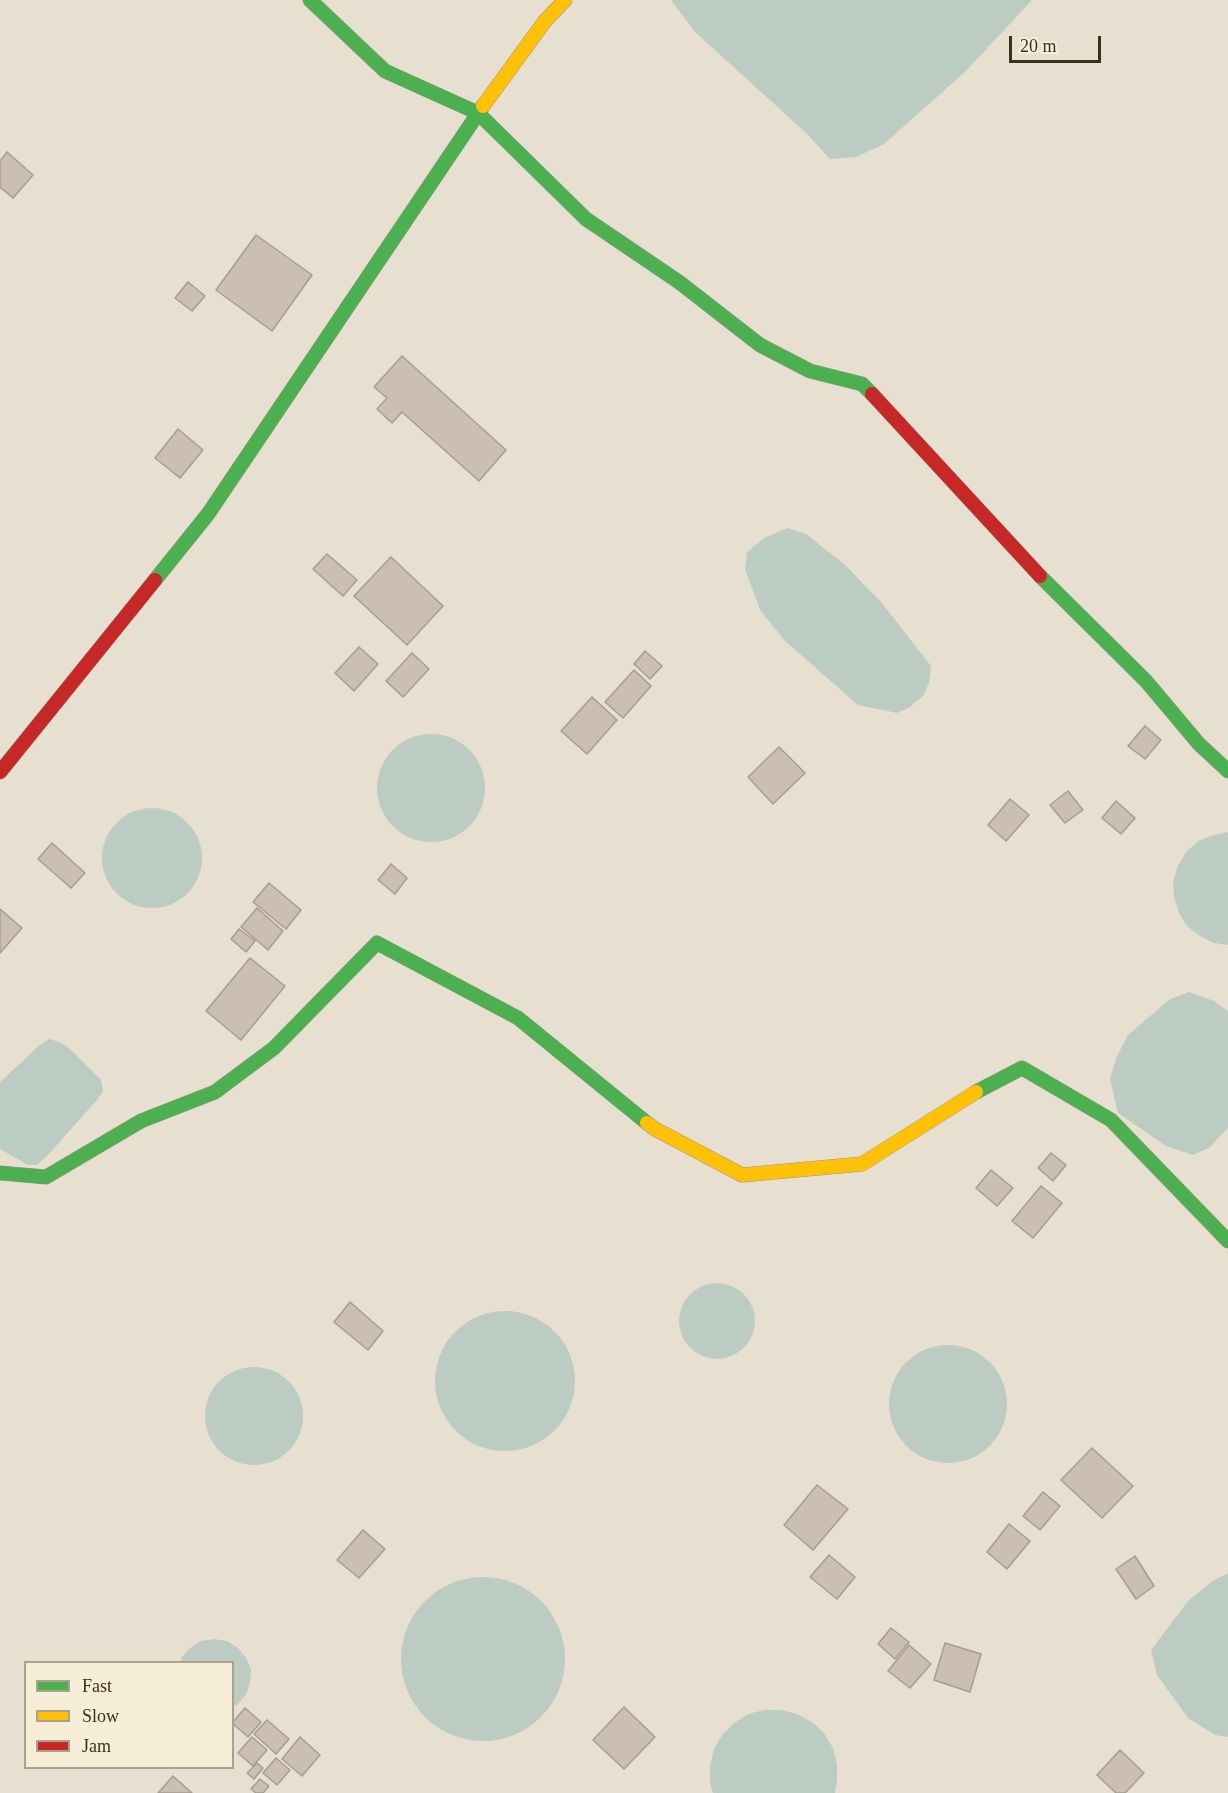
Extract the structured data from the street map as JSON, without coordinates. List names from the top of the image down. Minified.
{"legend":["Fast","Slow","Jam"],"scale_bar":"20 m"}
